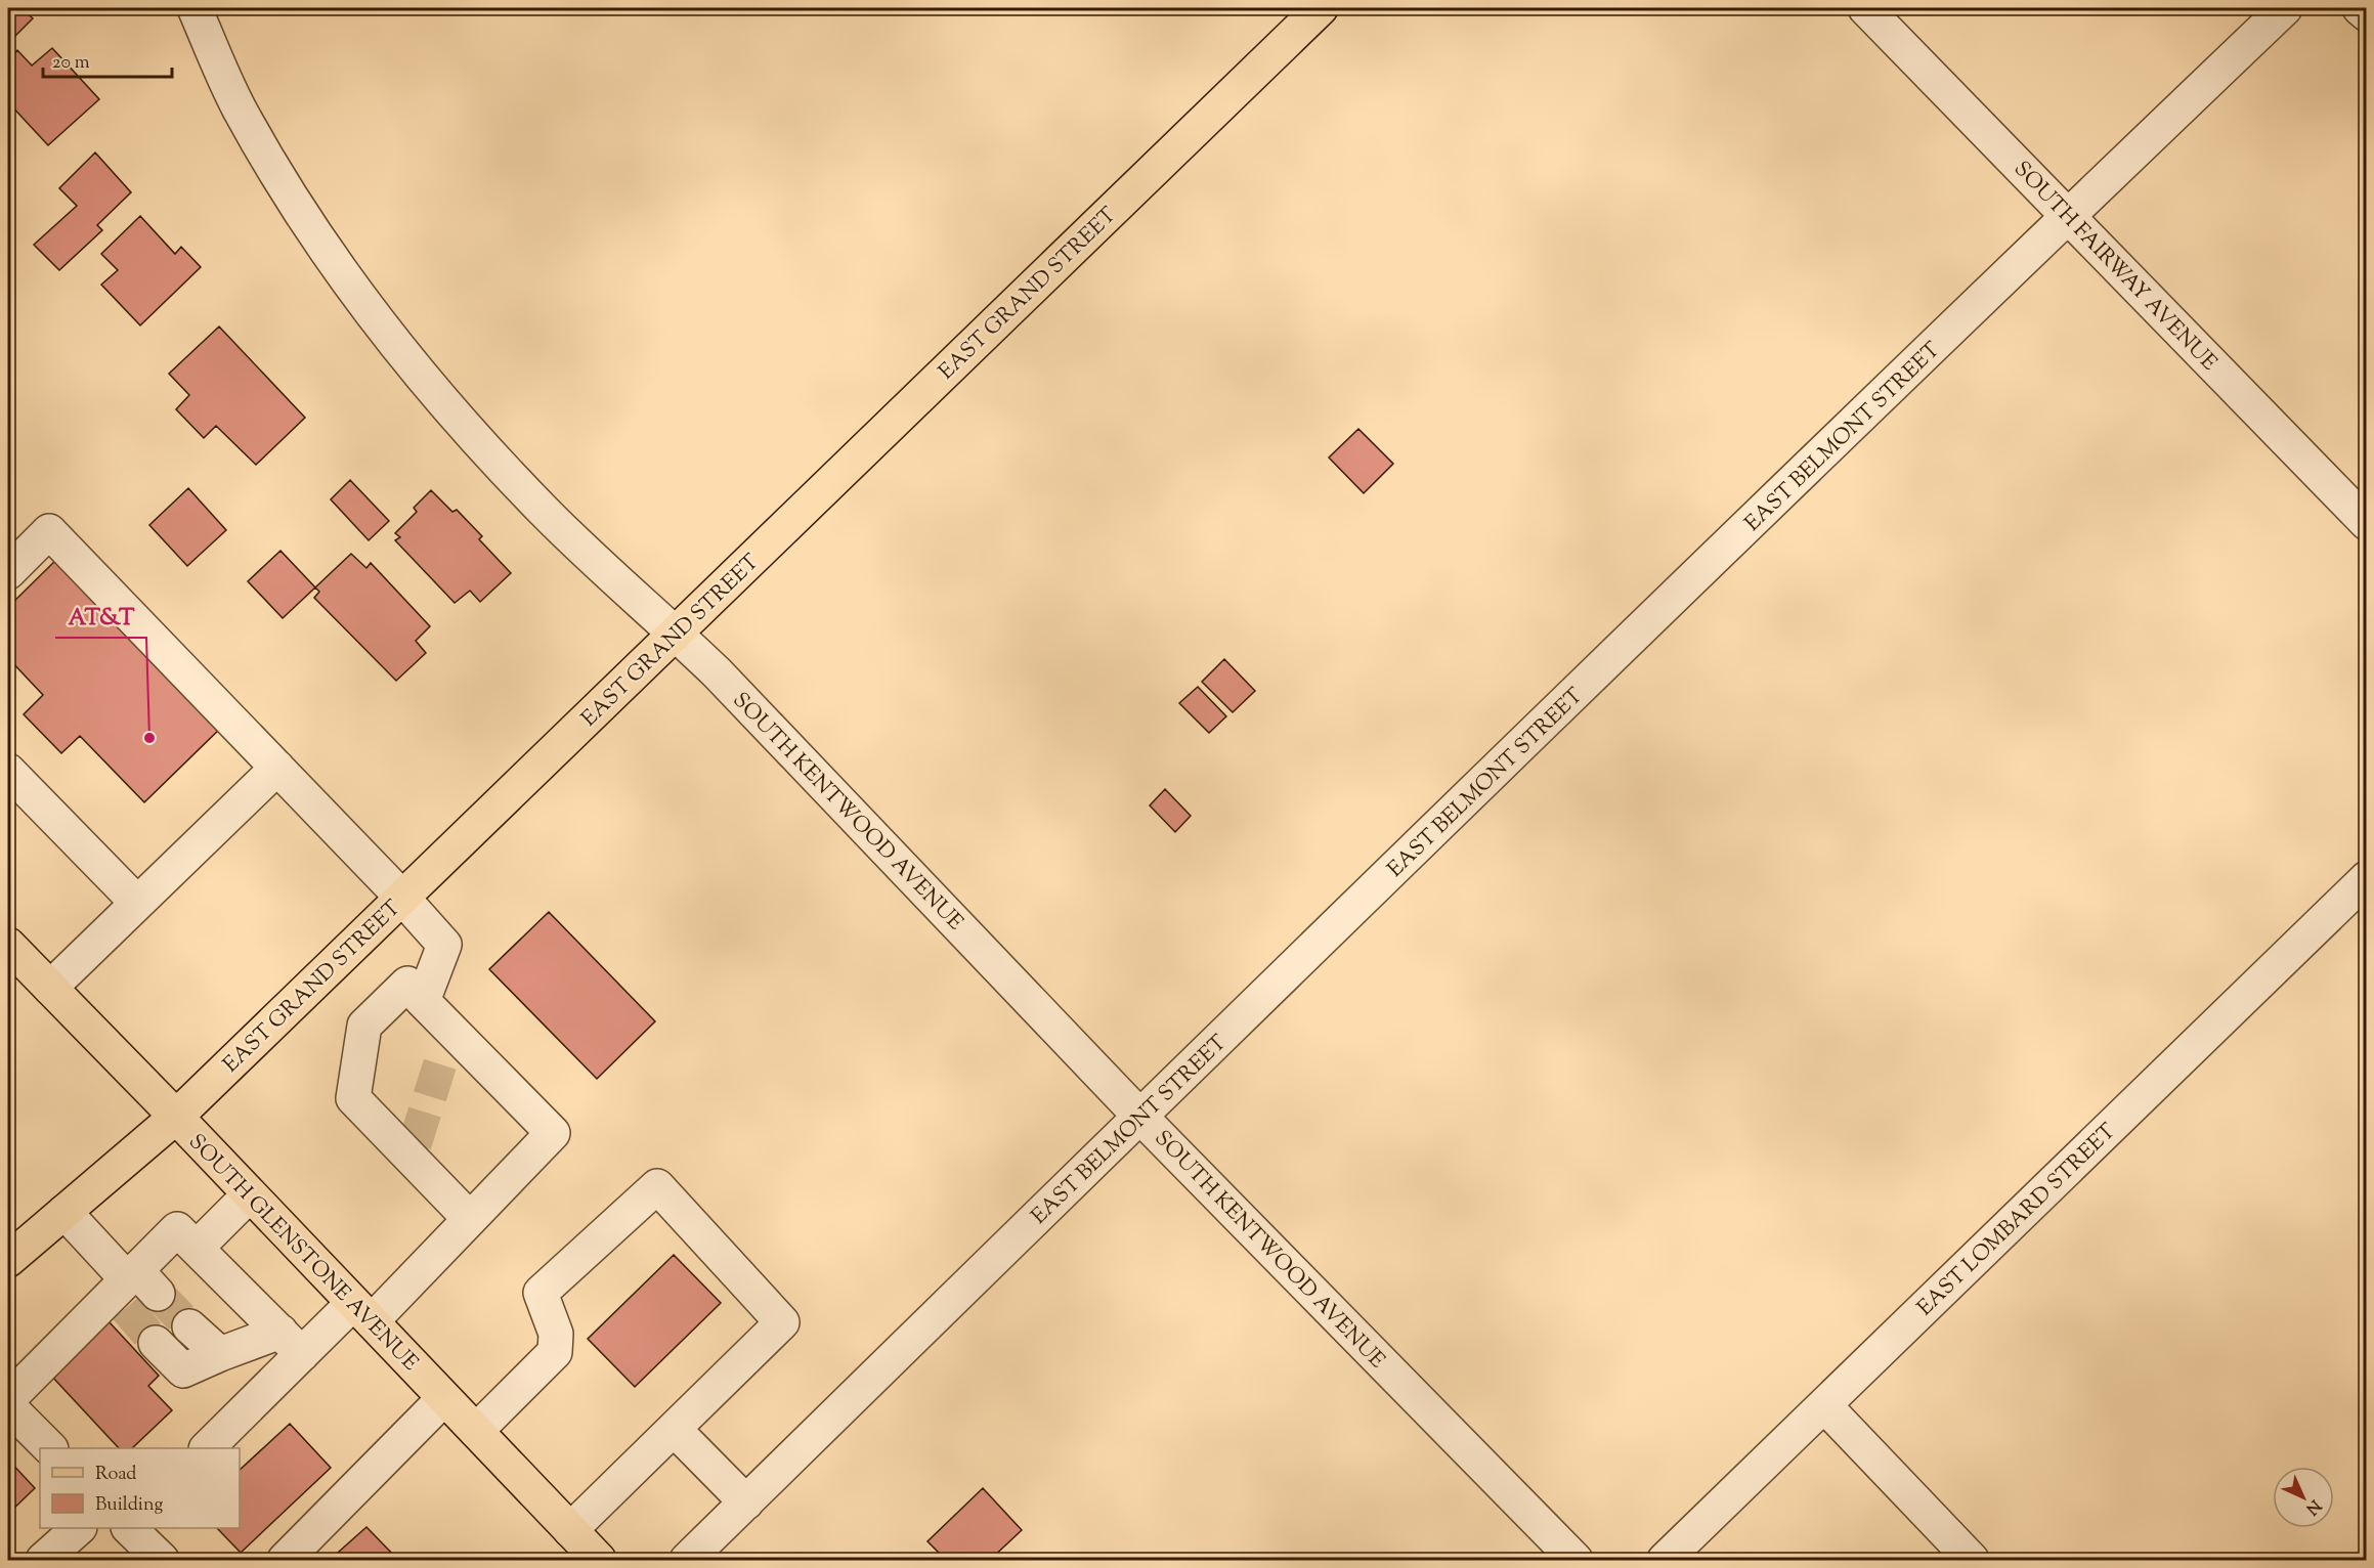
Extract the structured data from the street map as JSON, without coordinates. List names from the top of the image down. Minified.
{"streets":{"main road":["EAST GRAND STREET","SOUTH GLENSTONE AVENUE"],"street":["SOUTH FAIRWAY AVENUE","EAST BELMONT STREET","SOUTH KENTWOOD AVENUE","EAST LOMBARD STREET"]},"crossings":[["SOUTH FAIRWAY AVENUE","EAST BELMONT STREET"],["EAST GRAND STREET","SOUTH KENTWOOD AVENUE"],["EAST GRAND STREET","SOUTH GLENSTONE AVENUE"],["EAST BELMONT STREET","SOUTH KENTWOOD AVENUE"]],"places":["AT&T"],"legend":["Road","Building"],"scale_bar":"20 m","north":"bottom right"}
